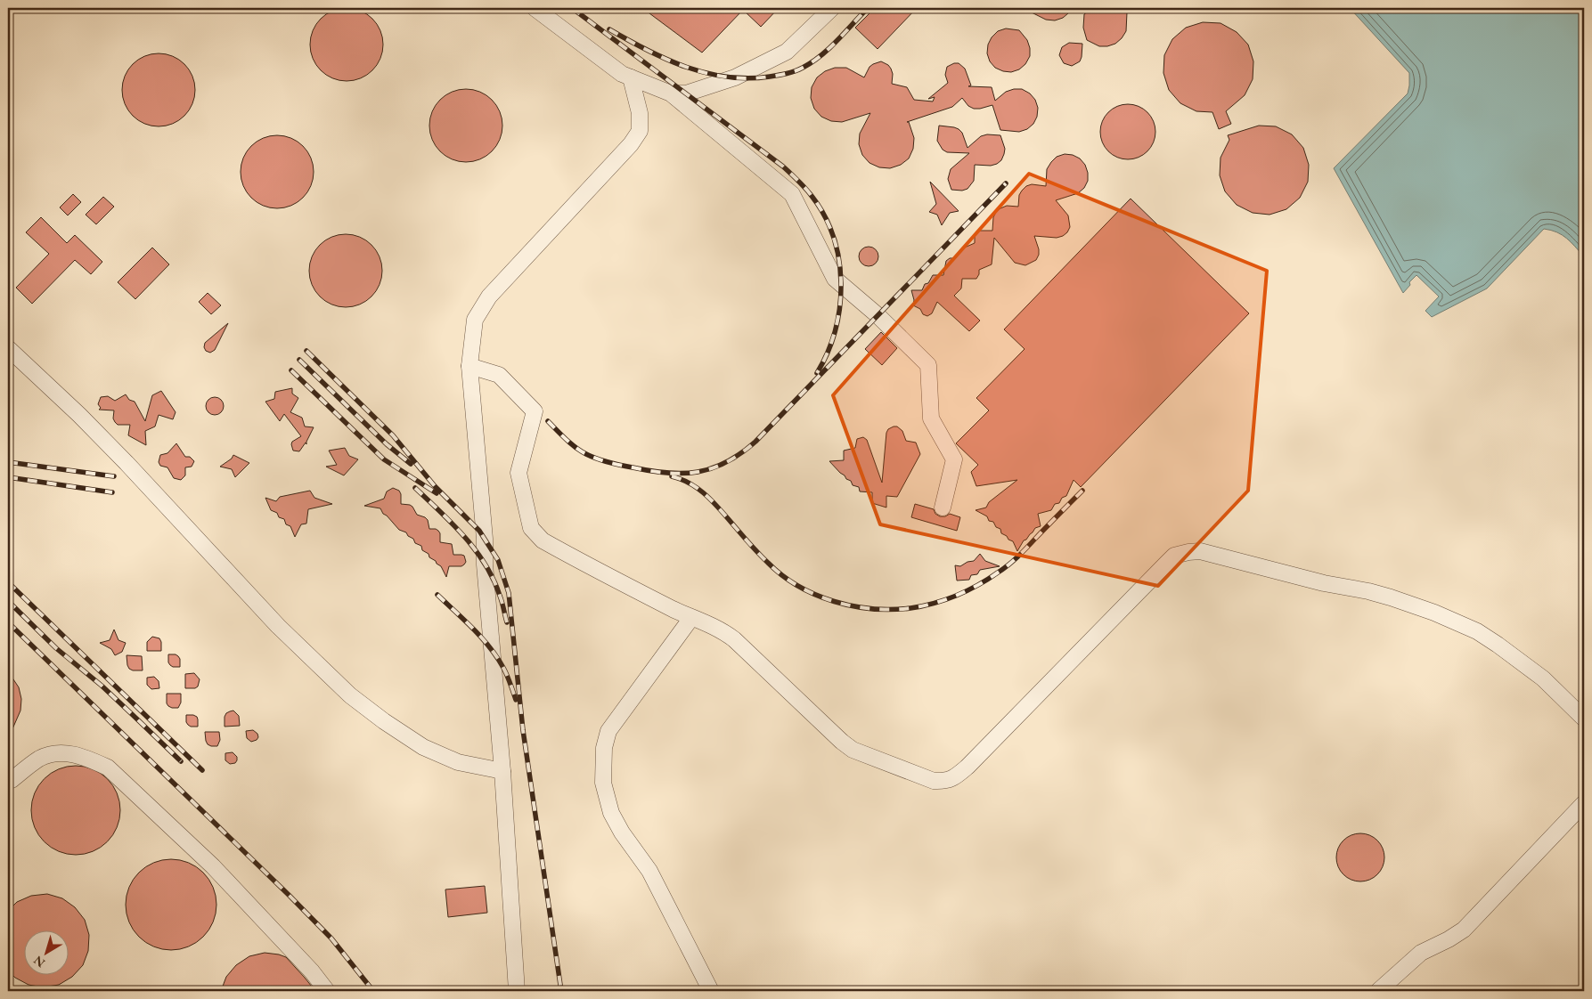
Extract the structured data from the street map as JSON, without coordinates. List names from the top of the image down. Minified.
{"north":"bottom left"}
